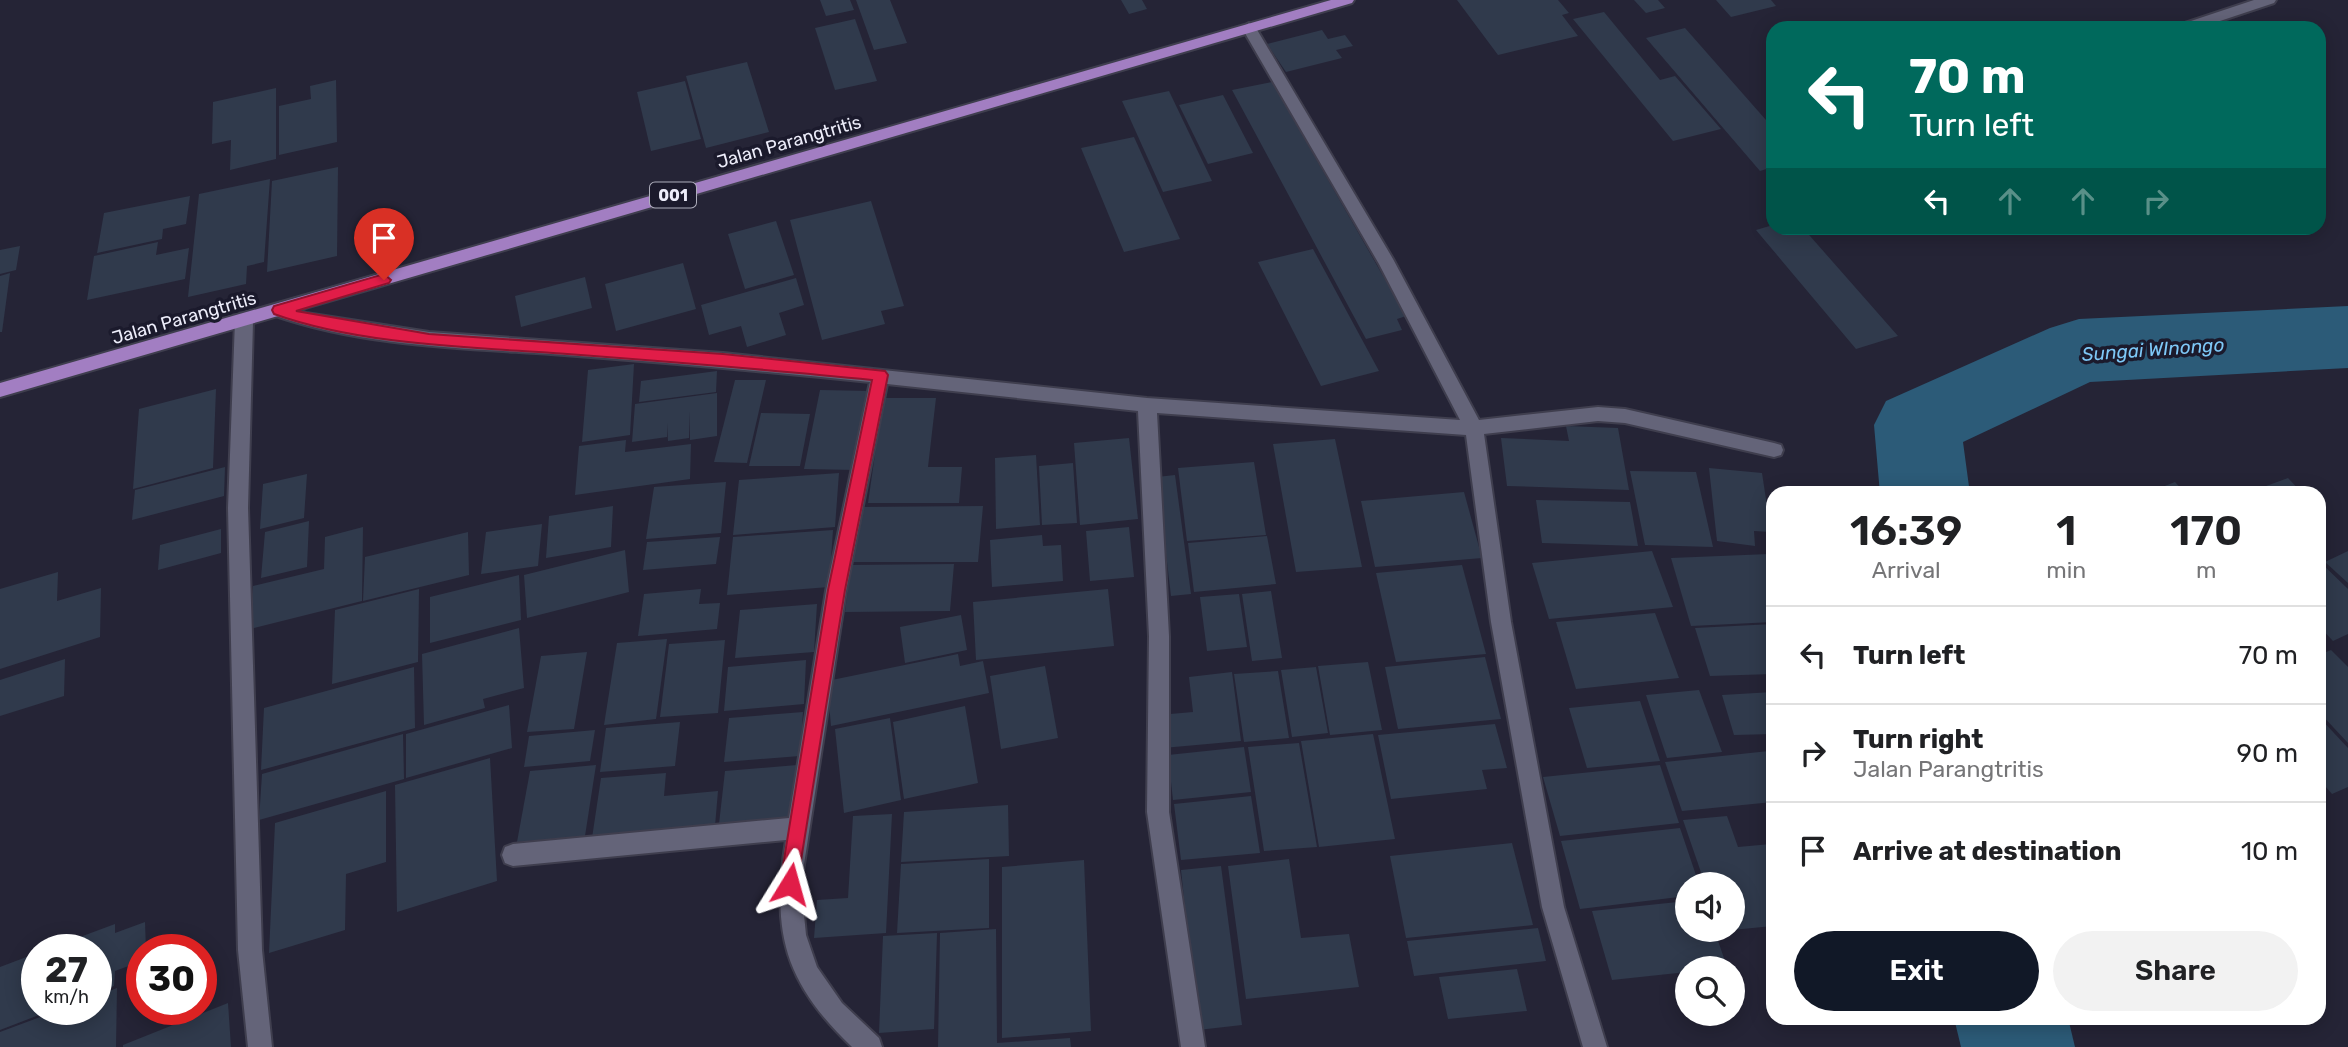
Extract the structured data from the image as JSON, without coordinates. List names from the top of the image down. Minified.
{"streets":{"main road":["Jalan Parangtritis","001"]},"water":["Sungai WInongo"],"page":{"turn":["70 m","Turn left"],"eta":["16:39","Arrival","1","min","170","m"],"list":[{"name":"Turn left","value":"70 m"},{"name":"Turn right","note":"Jalan Parangtritis","value":"90 m"},{"name":"Arrive at destination","value":"10 m"}],"buttons":["Exit","Share"],"speed":"27 km/h","limit":"30"}}
